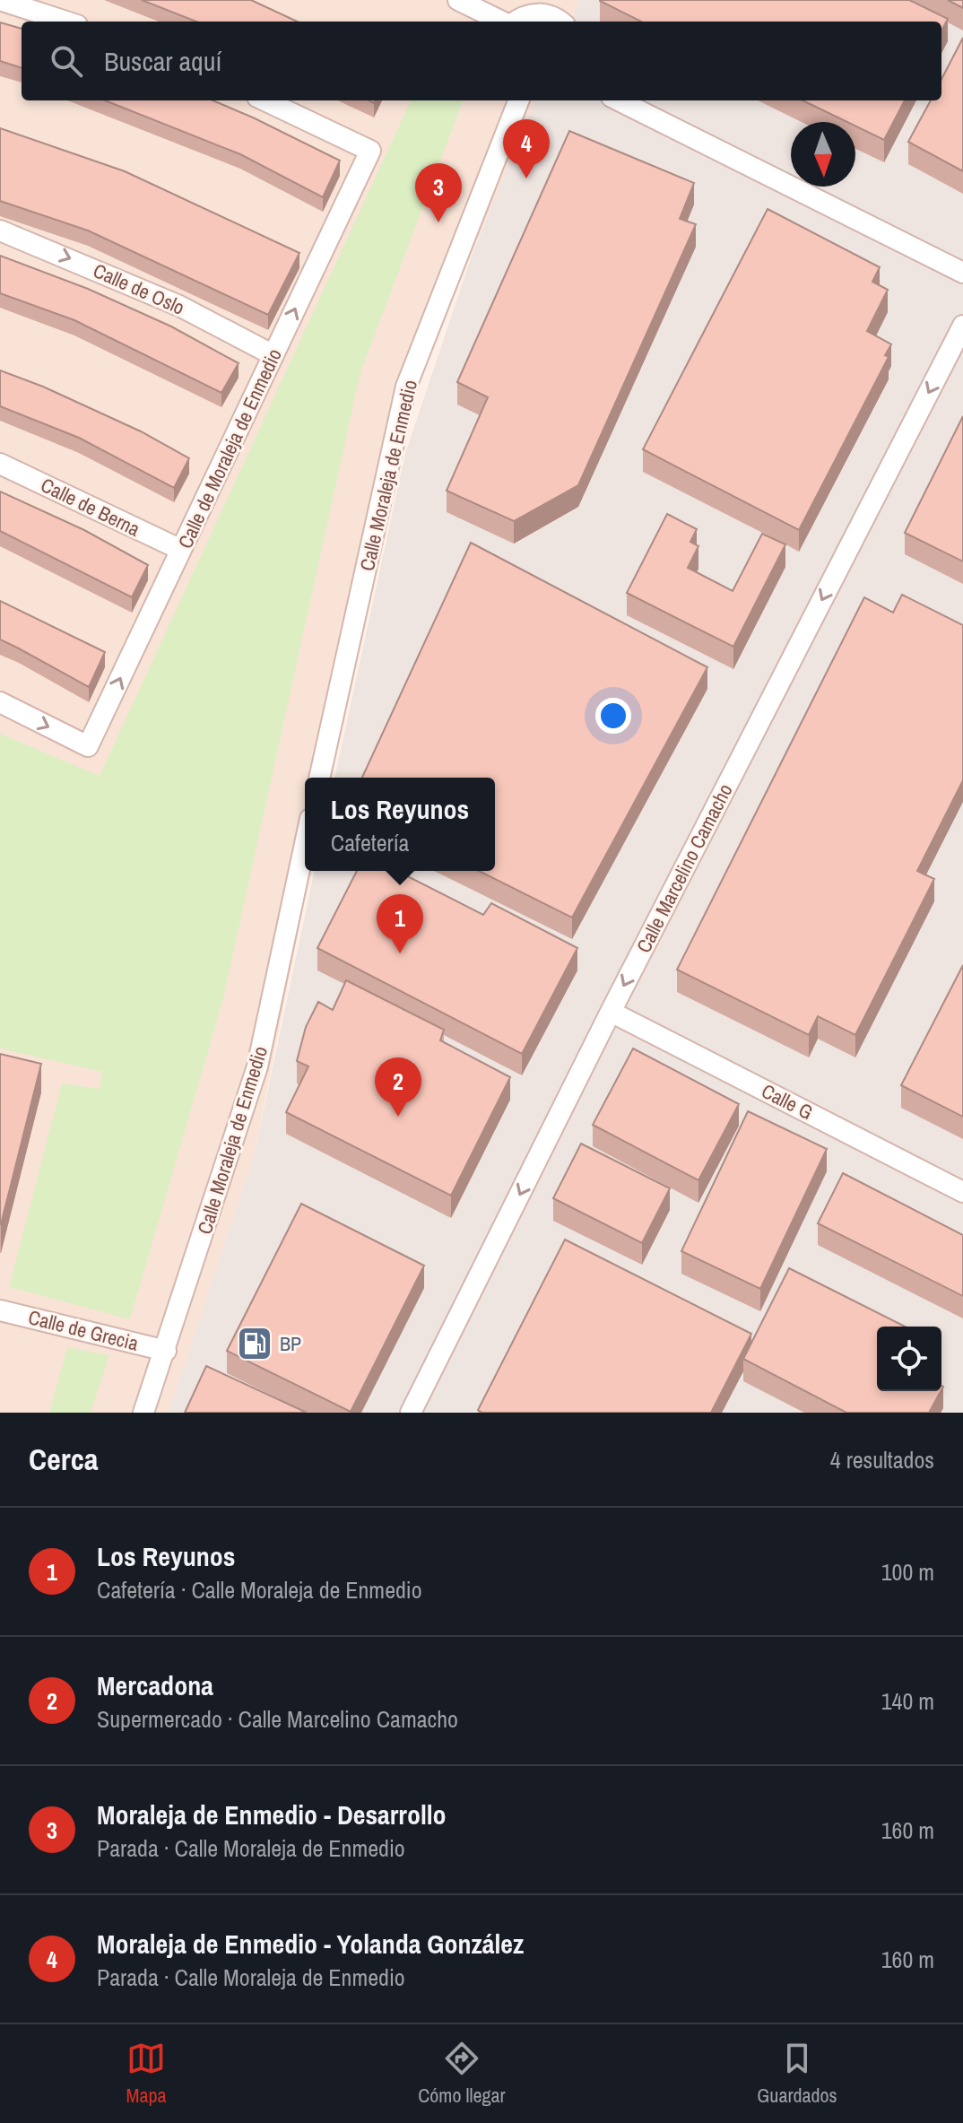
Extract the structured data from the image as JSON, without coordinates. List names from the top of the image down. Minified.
{"streets":{"street":["Calle de Oslo","Calle de Moraleja de Enmedio","Calle Moraleja de Enmedio","Calle de Berna","Calle Marcelino Camacho","Calle G","Calle de Grecia"]},"crossings":[["Calle de Oslo","Calle de Moraleja de Enmedio"],["Calle de Moraleja de Enmedio","Calle de Berna"],["Calle Moraleja de Enmedio","Calle de Grecia"],["Calle Marcelino Camacho","Calle G"]],"one_way":["Calle de Oslo","Calle Marcelino Camacho"],"places":{"fuel station":["BP"]},"north":"bottom","page":{"search":"Buscar aquí","pins":["4","3","1","2"],"popup":["Los Reyunos","Cafetería"],"heading":["Cerca","4 resultados"],"list":[{"mark":"1","name":"Los Reyunos","note":"Cafetería · Calle Moraleja de Enmedio","value":"100 m"},{"mark":"2","name":"Mercadona","note":"Supermercado · Calle Marcelino Camacho","value":"140 m"},{"mark":"3","name":"Moraleja de Enmedio - Desarrollo","note":"Parada · Calle Moraleja de Enmedio","value":"160 m"},{"mark":"4","name":"Moraleja de Enmedio - Yolanda González","note":"Parada · Calle Moraleja de Enmedio","value":"160 m"}],"nav":["Mapa","Cómo llegar","Guardados"]}}
